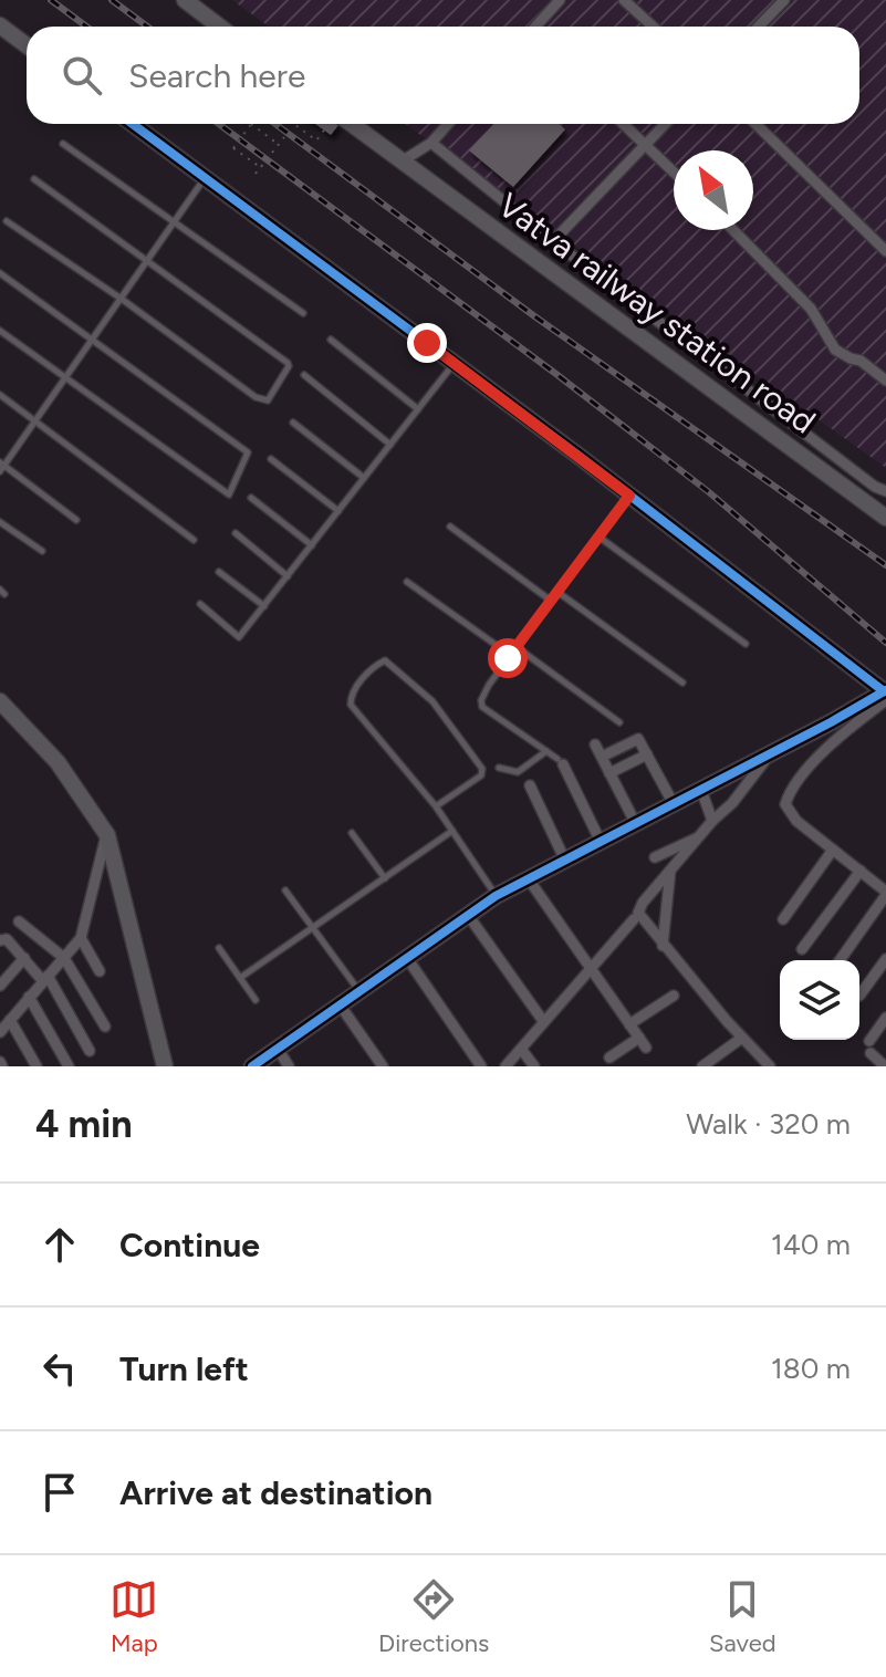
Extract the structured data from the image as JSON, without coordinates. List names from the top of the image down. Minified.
{"streets":{"street":["Vatva railway station road"]},"north":"top left","page":{"search":"Search here","heading":["4 min","Walk · 320 m"],"list":[["Continue","140 m"],["Turn left","180 m"],"Arrive at destination"],"nav":["Map","Directions","Saved"]}}
